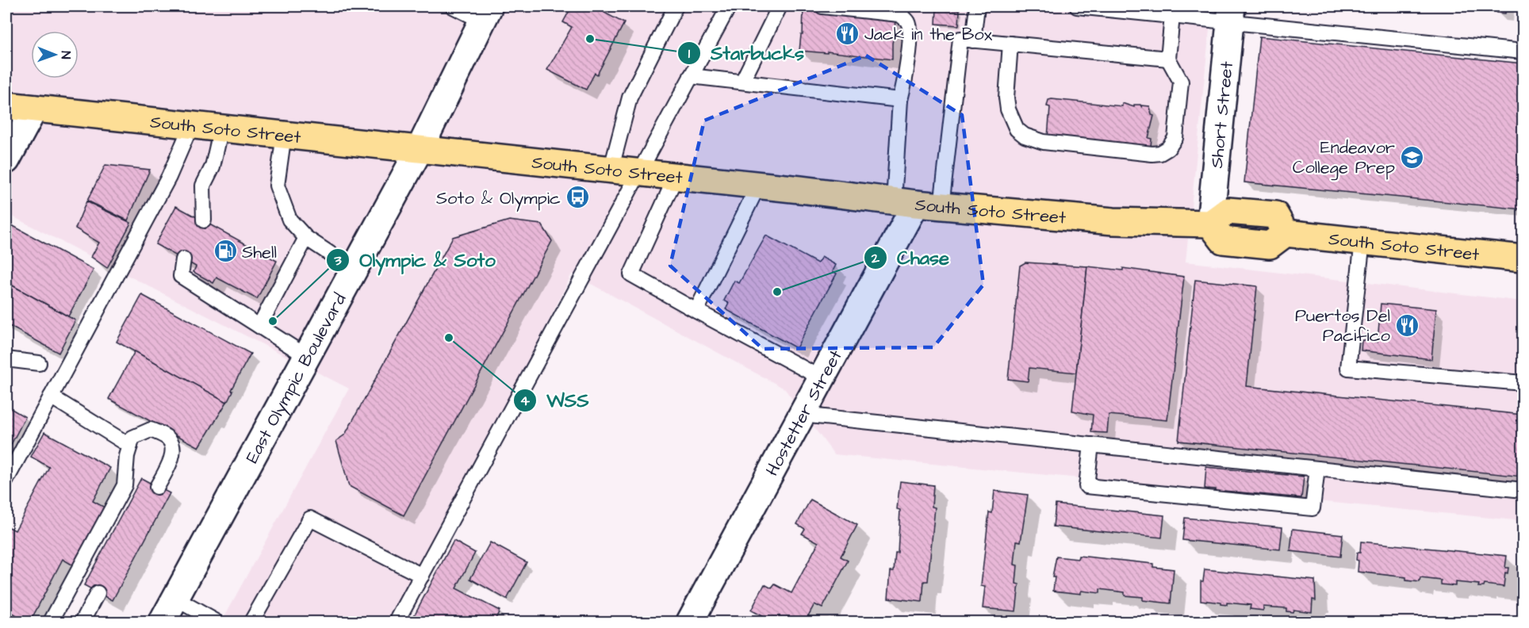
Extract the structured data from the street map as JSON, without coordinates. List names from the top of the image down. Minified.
{"streets":{"main road":["South Soto Street"],"street":["Short Street","East Olympic Boulevard","Hostetter Street"]},"crossings":[["Short Street","South Soto Street"],["South Soto Street","East Olympic Boulevard"],["South Soto Street","Hostetter Street"]],"places":{"restaurant":["Jack in the Box","Puertos Del Pacifico"],"other":["Starbucks","Chase","Olympic & Soto","WSS"],"school or university":["Endeavor College Prep"],"bus stop":["Soto & Olympic"],"fuel station":["Shell"]},"north":"right"}
